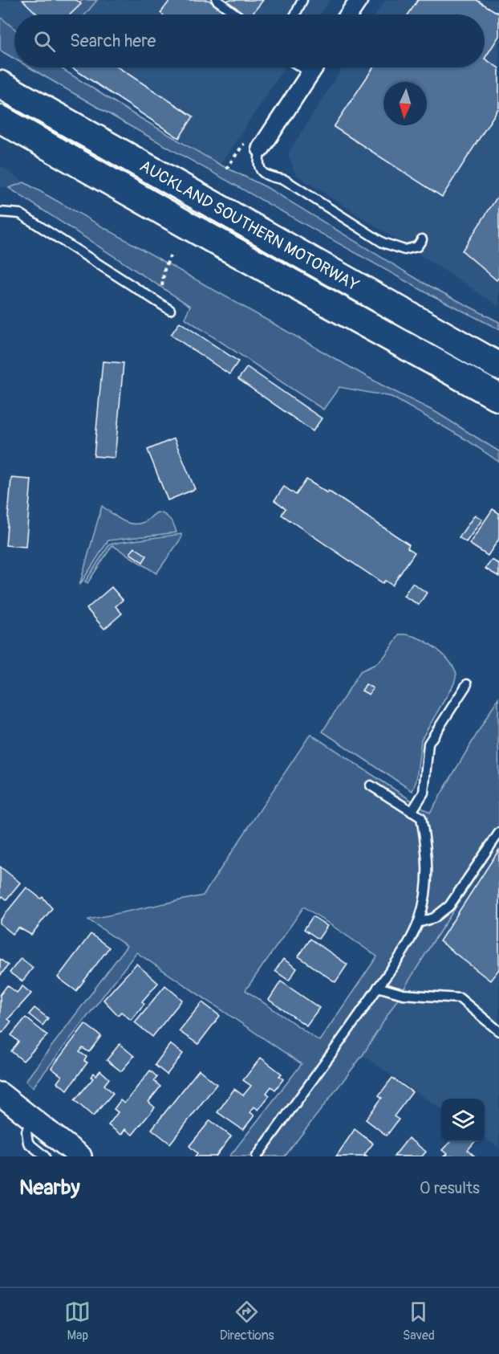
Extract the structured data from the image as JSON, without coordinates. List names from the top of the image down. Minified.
{"streets":{"highway":["AUCKLAND SOUTHERN MOTORWAY"]},"north":"bottom","page":{"search":"Search here","heading":["Nearby","0 results"],"nav":["Map","Directions","Saved"]}}
